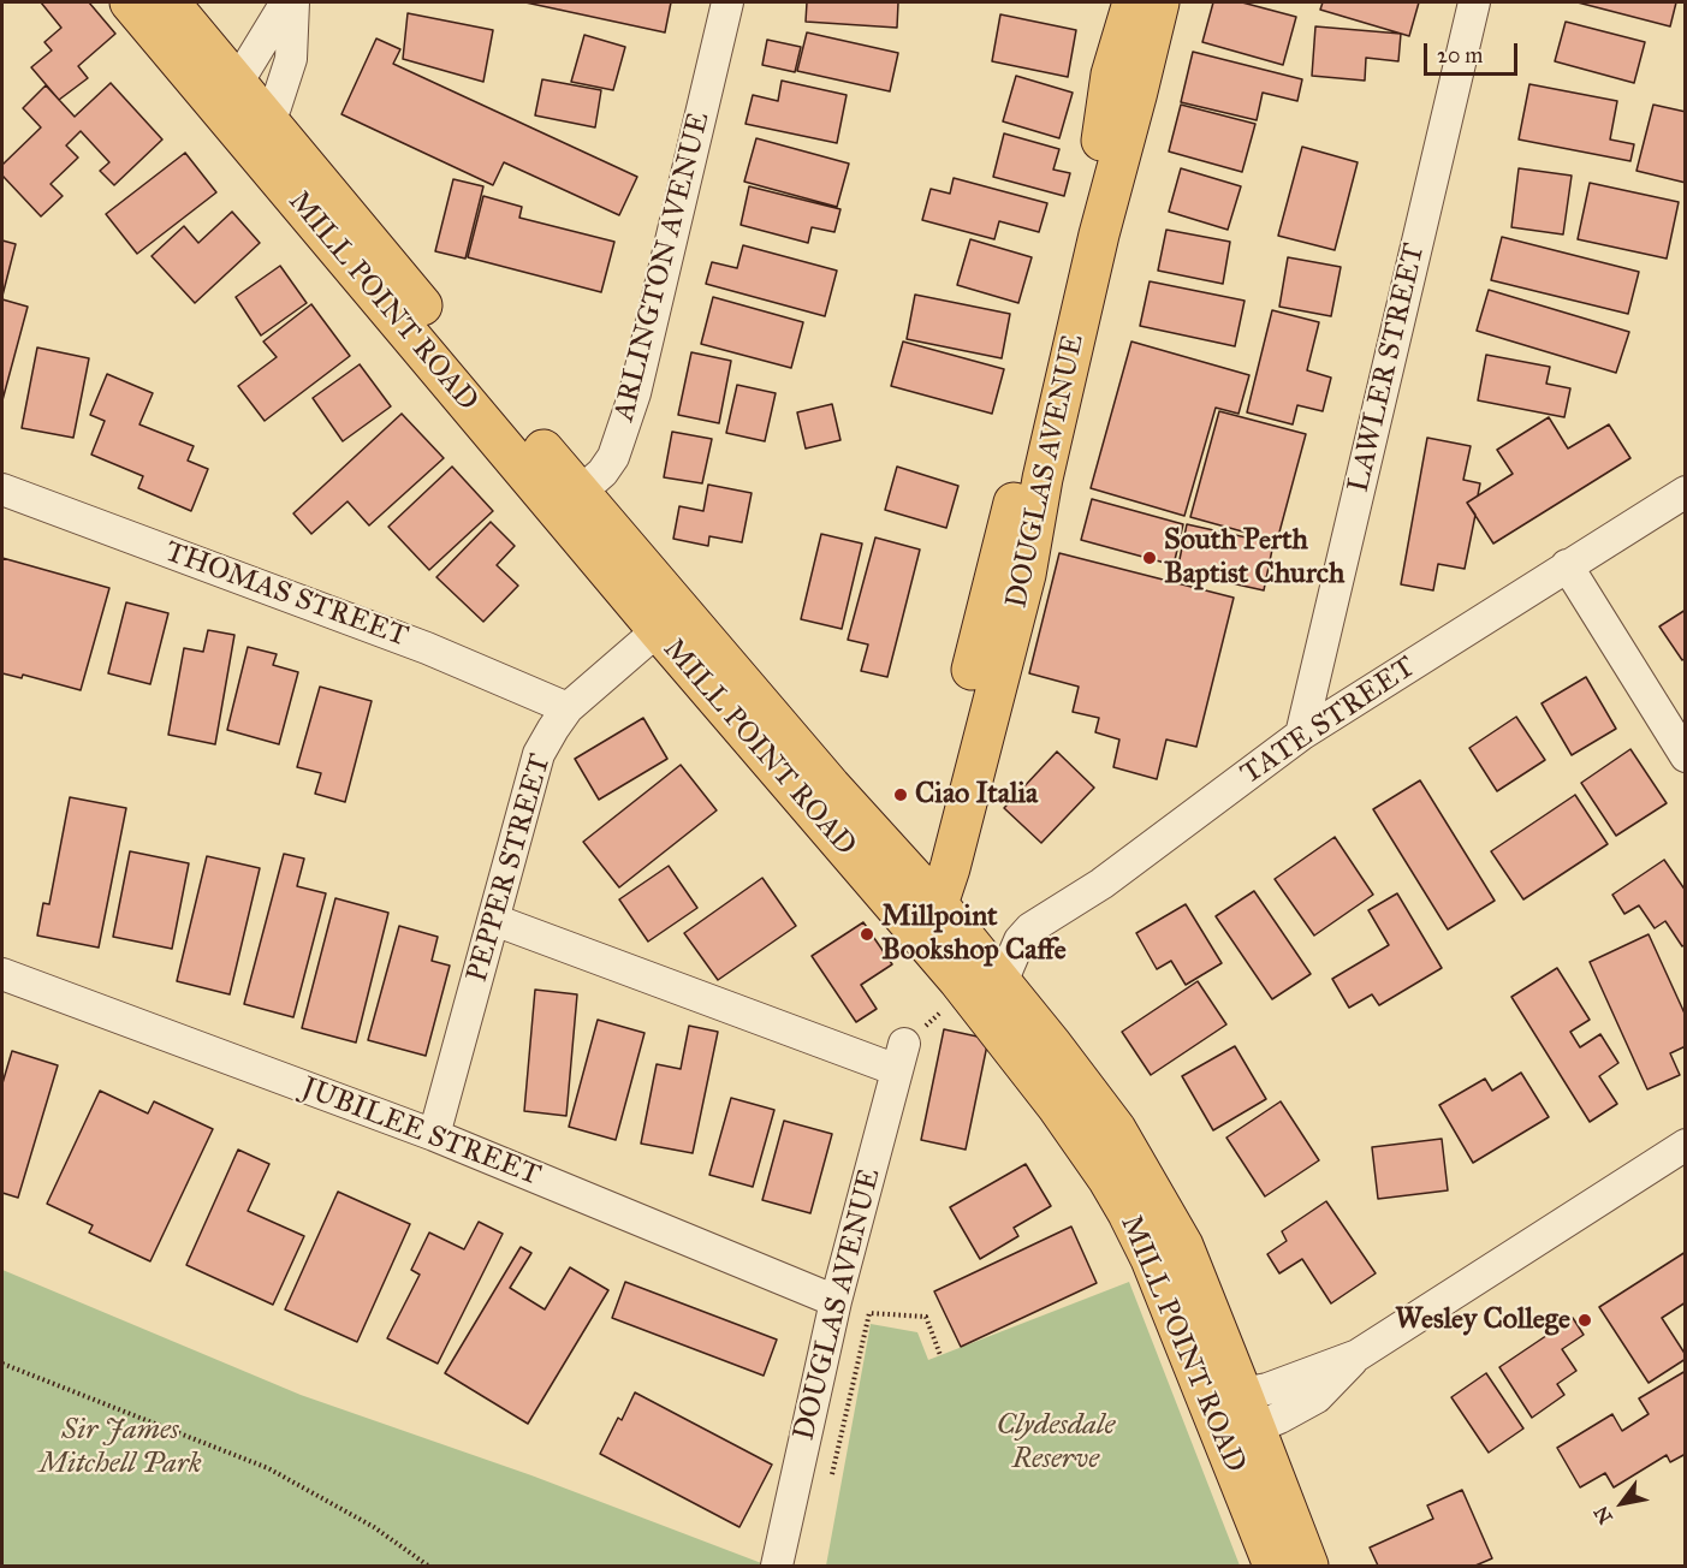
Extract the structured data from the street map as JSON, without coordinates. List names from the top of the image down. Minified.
{"streets":{"main road":["MILL POINT ROAD","DOUGLAS AVENUE"],"street":["ARLINGTON AVENUE","LAWLER STREET","THOMAS STREET","TATE STREET","PEPPER STREET","JUBILEE STREET"]},"crossings":[["ARLINGTON AVENUE","MILL POINT ROAD"],["MILL POINT ROAD","DOUGLAS AVENUE"],["MILL POINT ROAD","TATE STREET"],["MILL POINT ROAD","PEPPER STREET"],["LAWLER STREET","TATE STREET"],["DOUGLAS AVENUE","PEPPER STREET"],["DOUGLAS AVENUE","JUBILEE STREET"],["THOMAS STREET","PEPPER STREET"],["PEPPER STREET","JUBILEE STREET"]],"parks":["Clydesdale Reserve","Sir James Mitchell Park"],"places":["South Perth Baptist Church","Ciao Italia","Millpoint Bookshop Caffe","Wesley College"],"scale_bar":"20 m","north":"bottom left"}
